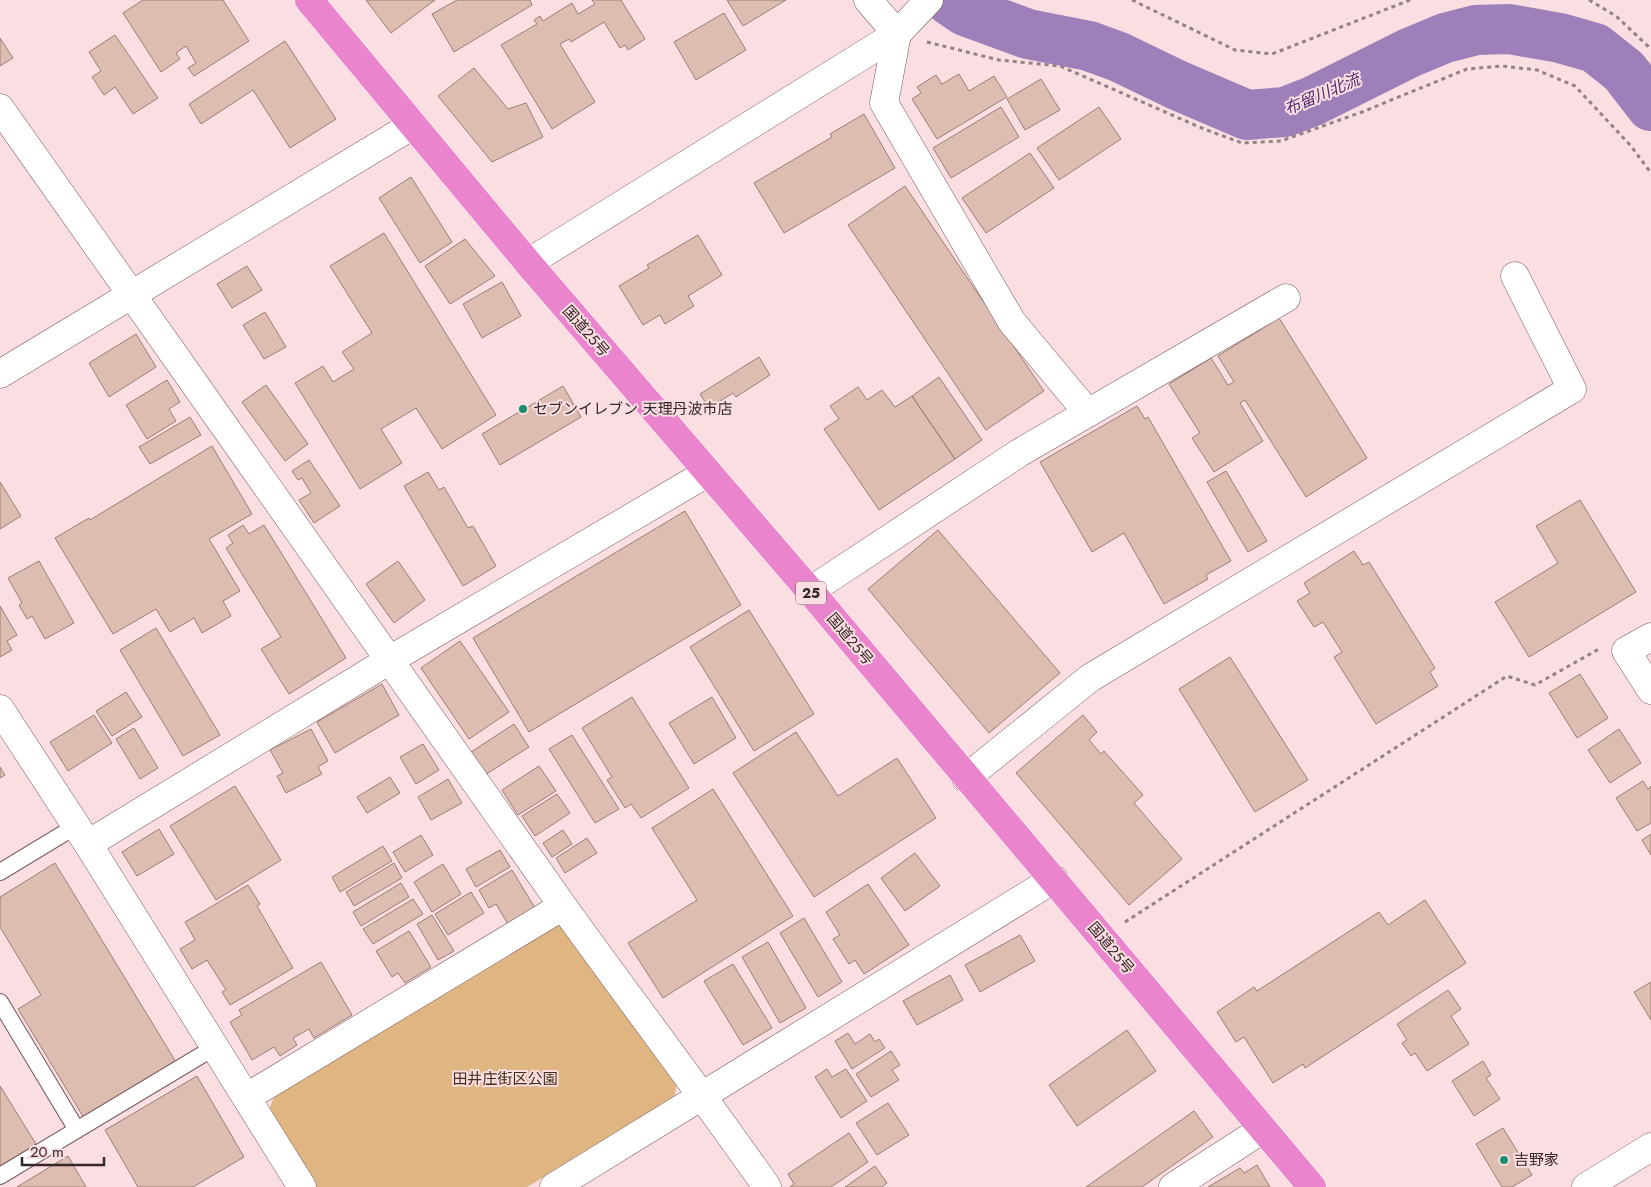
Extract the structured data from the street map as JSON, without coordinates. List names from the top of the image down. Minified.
{"streets":{"highway":["国道25号","25"]},"water":["布留川北流"],"parks":["田井庄街区公園"],"places":["セブンイレブン 天理丹波市店","吉野家"],"scale_bar":"20 m"}
